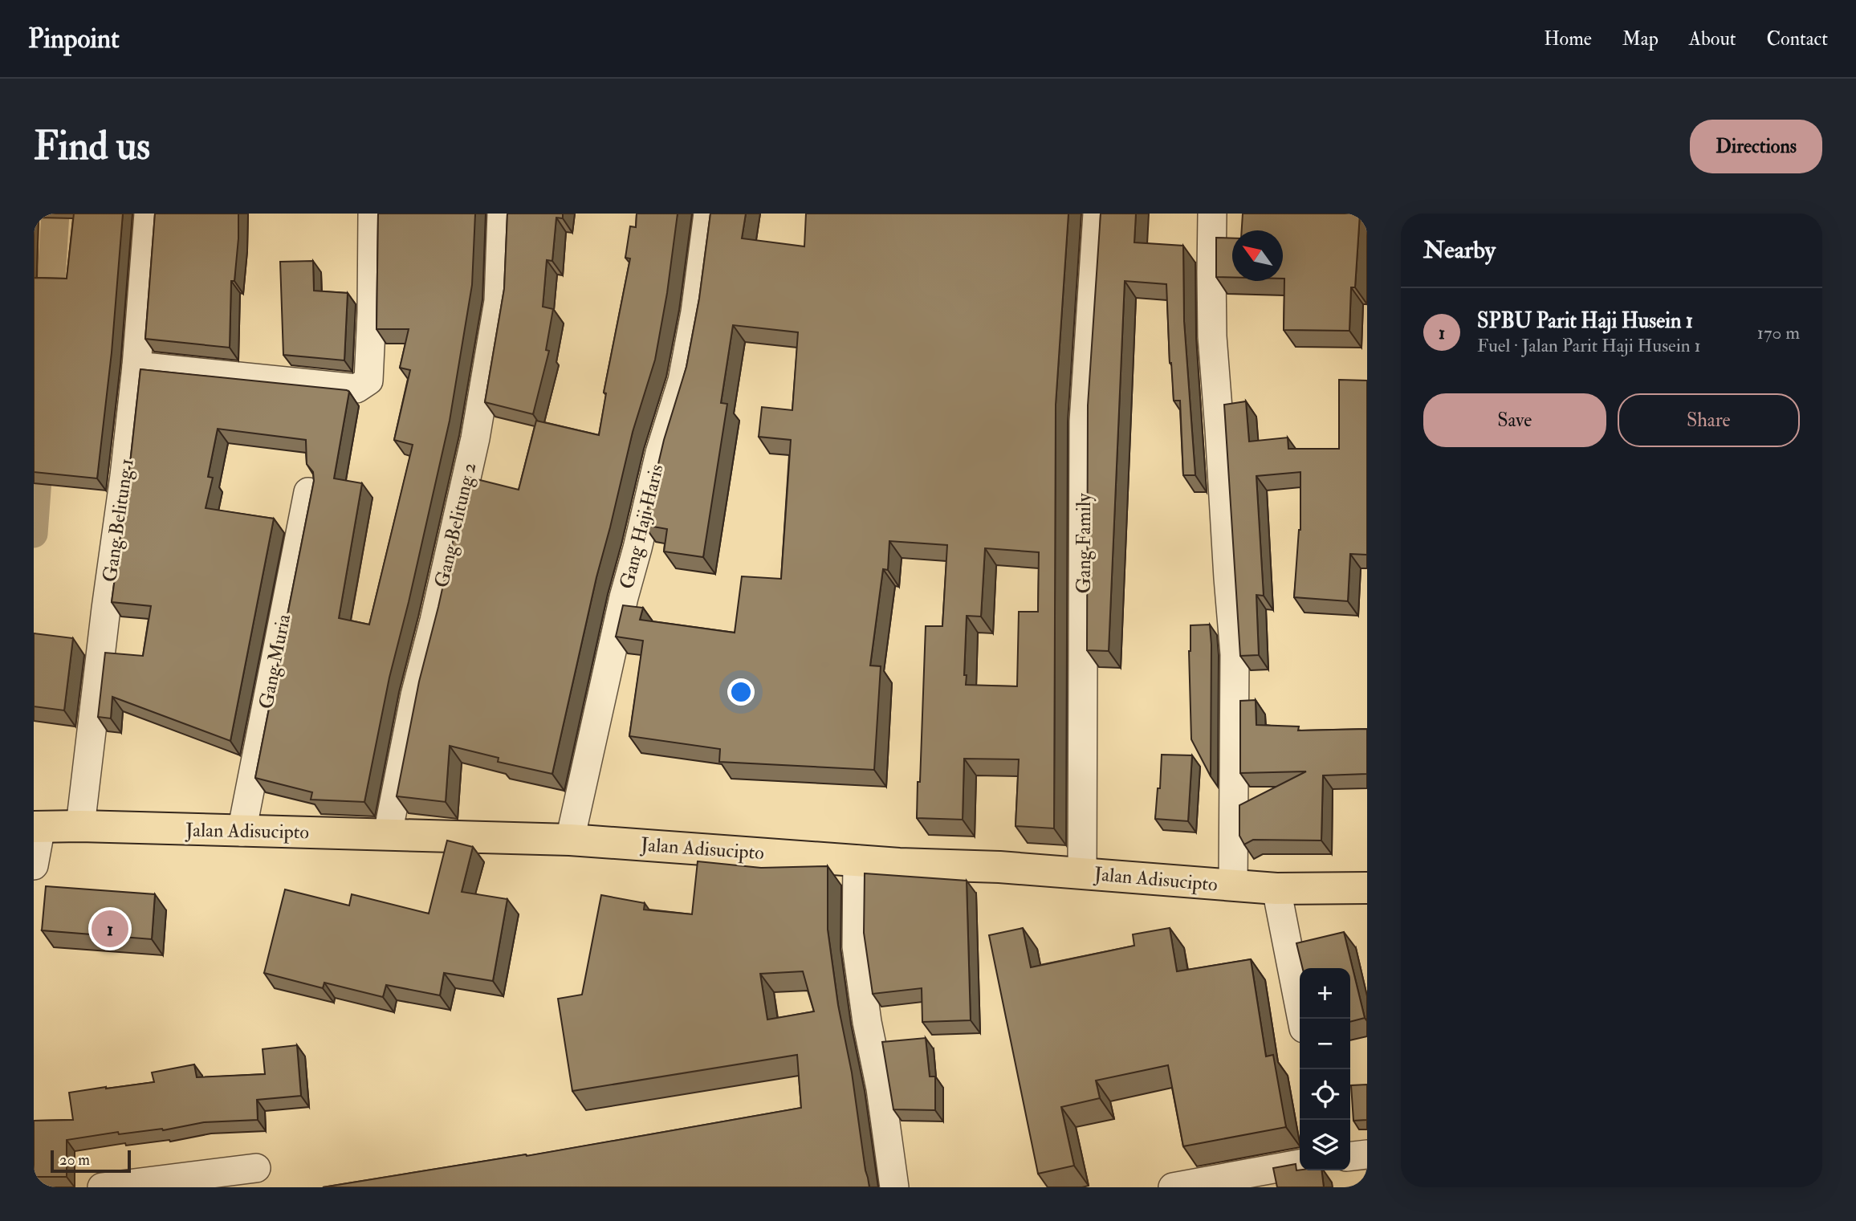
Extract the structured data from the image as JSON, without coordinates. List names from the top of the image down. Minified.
{"streets":{"main road":["Jalan Adisucipto"],"street":["Gang Belitung 1","Gang Belitung 2","Gang Haji Haris","Gang Family","Gang Muria"]},"crossings":[["Gang Belitung 1","Jalan Adisucipto"],["Gang Belitung 2","Jalan Adisucipto"],["Gang Haji Haris","Jalan Adisucipto"],["Gang Family","Jalan Adisucipto"],["Gang Muria","Jalan Adisucipto"]],"scale_bar":"20 m","north":"top left","page":{"header":"Pinpoint","nav":["Home","Map","About","Contact"],"buttons":["Directions",["Save","Share"]],"title":"Find us","heading":"Nearby","list":[{"mark":"1","name":"SPBU Parit Haji Husein 1","note":"Fuel · Jalan Parit Haji Husein 1","value":"170 m"}],"pins":"1","map_buttons":["+","−"],"scale":"20 m"}}
